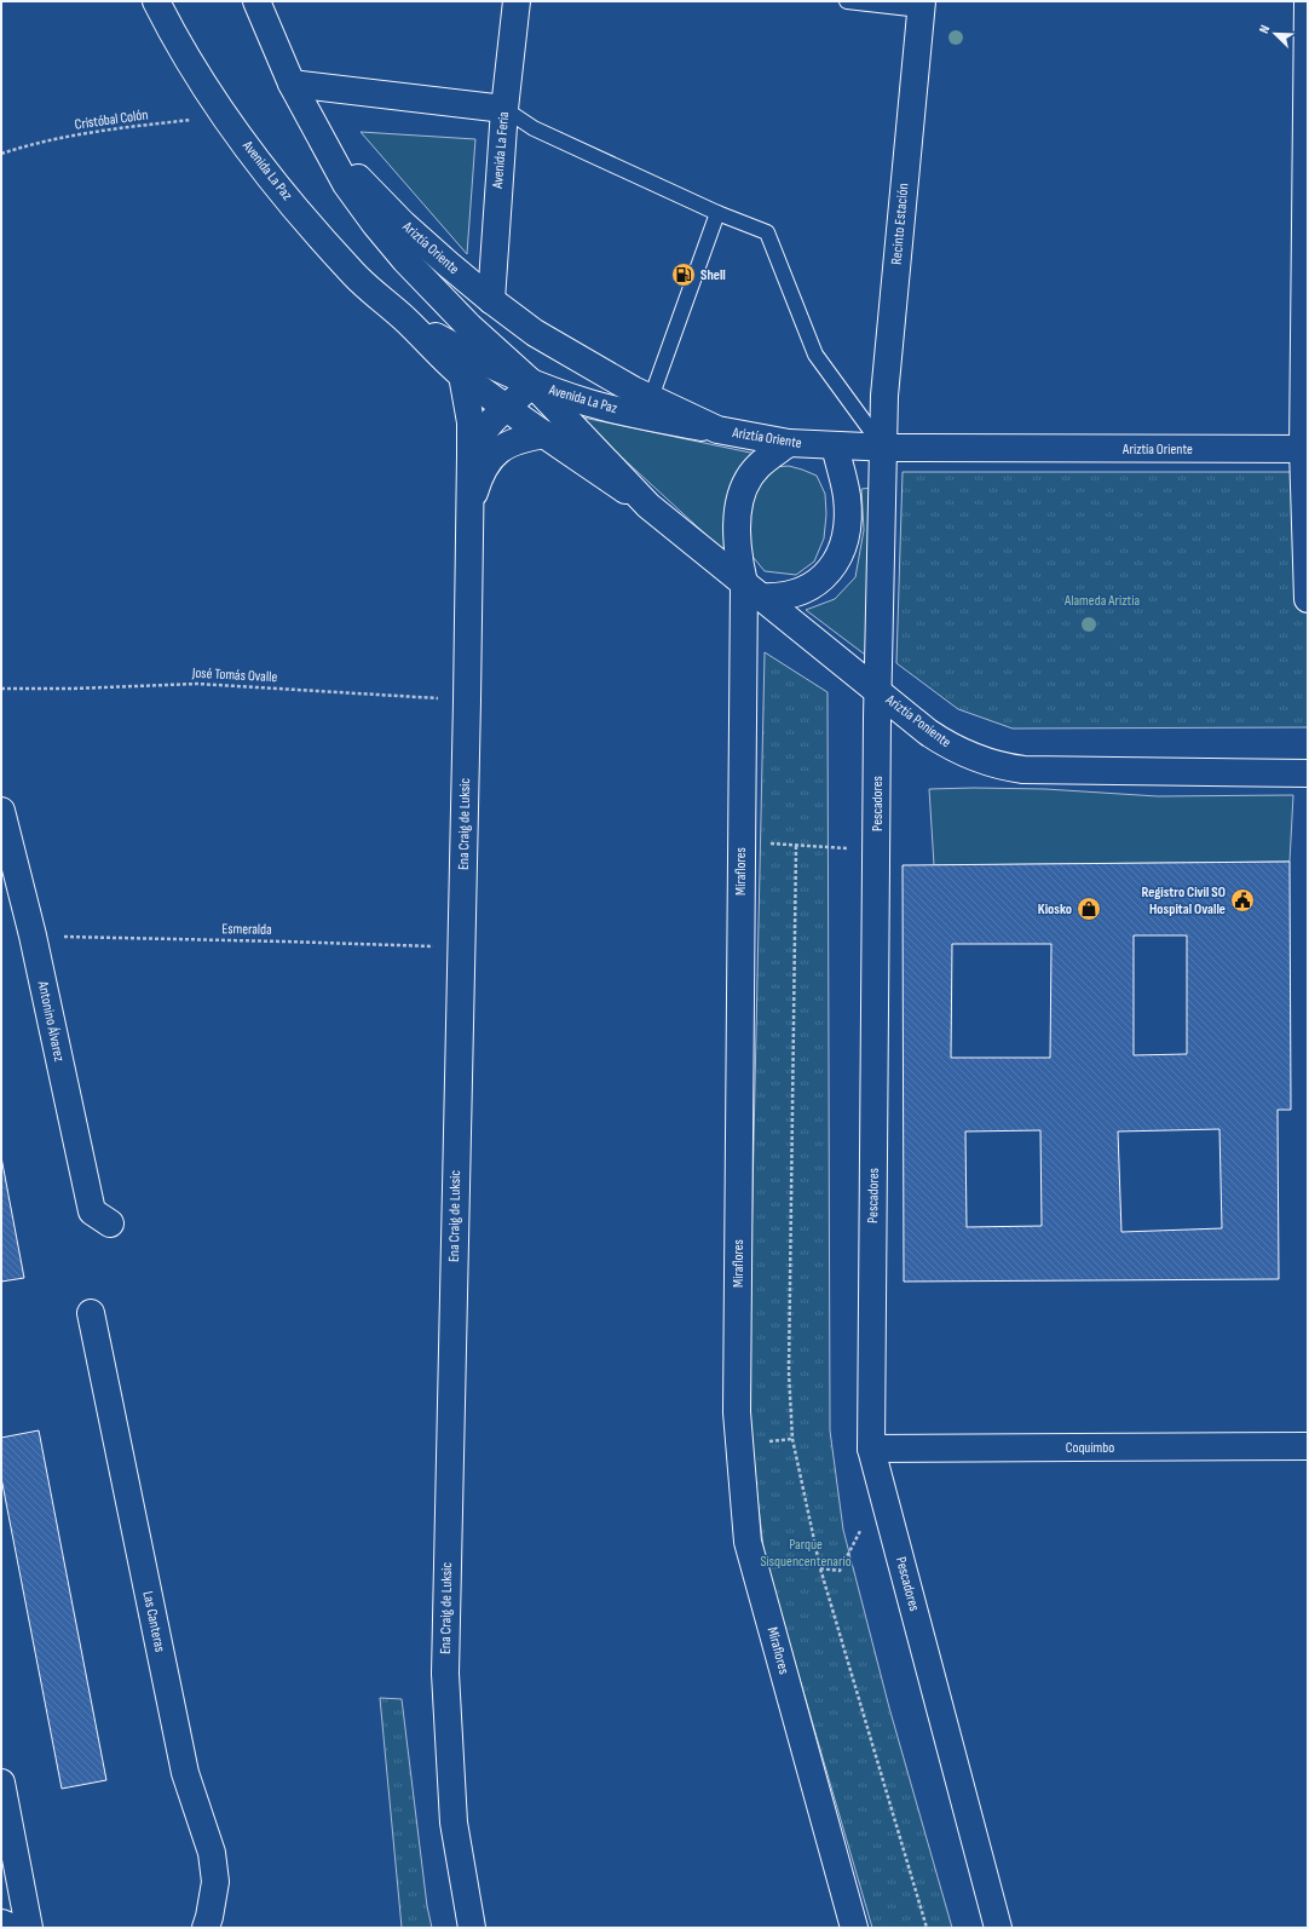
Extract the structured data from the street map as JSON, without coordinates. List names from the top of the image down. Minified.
{"streets":{"street":["Avenida La Feria","Avenida La Paz","Recinto Estación","Ariztía Oriente","Ariztía Poniente","Pescadores","Ena Craig de Luksic","Miraflores","Antonino Álvarez","Coquimbo","Las Canteras"],"path":["Cristóbal Colón","José Tomás Ovalle","Esmeralda"]},"crossings":[["Cristóbal Colón","Avenida La Paz"],["Avenida La Feria","Ariztía Oriente"],["Avenida La Paz","Ariztía Oriente"],["Avenida La Paz","Ariztía Poniente"],["Avenida La Paz","Ena Craig de Luksic"],["Recinto Estación","Ariztía Oriente"],["Recinto Estación","Pescadores"],["Ariztía Oriente","Ariztía Poniente"],["Ariztía Oriente","Pescadores"],["Ariztía Oriente","Miraflores"],["José Tomás Ovalle","Ena Craig de Luksic"],["Ariztía Poniente","Pescadores"],["Ariztía Poniente","Miraflores"],["Pescadores","Coquimbo"],["Ena Craig de Luksic","Esmeralda"],["Esmeralda","Antonino Álvarez"]],"parks":["Alameda Ariztia","Parque Sisquencentenario"],"places":{"fuel station":["Shell"],"public building":["Registro Civil SO Hospital Ovalle"],"shop":["Kiosko"]},"north":"top left"}
